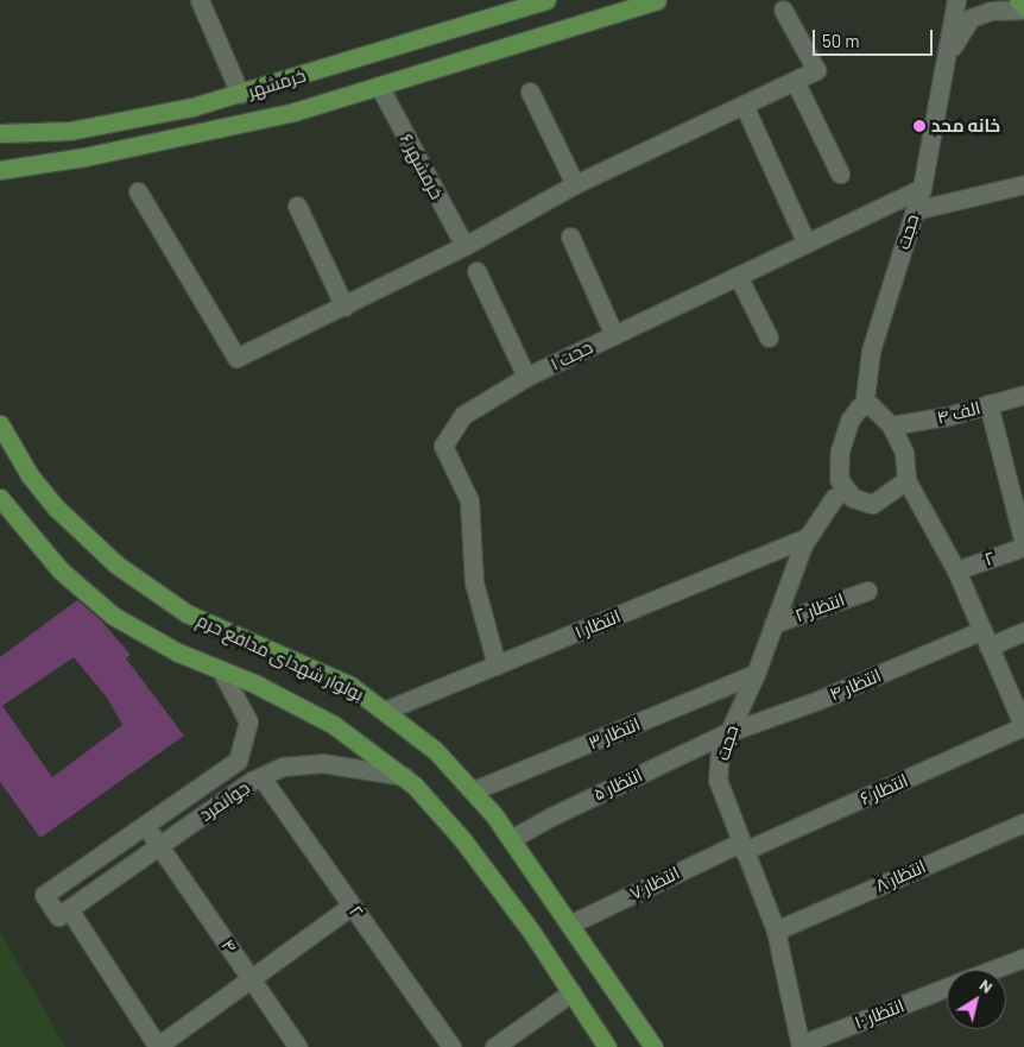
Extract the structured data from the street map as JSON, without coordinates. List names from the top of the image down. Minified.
{"streets":{"main road":["خرمشهر","بولوار شهدای مدافع حرم"],"street":["خرمشهر ۶","حجت","حجت ۱","۴ الف","۲","انتظار ۲","انتظار ۱","انتظار ۴","انتظار ۳","انتظار ۵","انتظار ۶","جوانمرد","انتظار ۸","انتظار ۷","۴","انتظار ۱۰"]},"crossings":[["حجت","حجت ۱"],["حجت","۴ الف"],["حجت","انتظار ۲"],["حجت","انتظار ۱"],["حجت","انتظار ۴"],["حجت","انتظار ۳"],["حجت","انتظار ۵"],["حجت","انتظار ۶"],["حجت","انتظار ۸"],["حجت","انتظار ۷"],["حجت","انتظار ۱۰"],["حجت ۱","انتظار ۱"],["۲","جوانمرد"],["انتظار ۱","بولوار شهدای مدافع حرم"],["بولوار شهدای مدافع حرم","انتظار ۳"],["بولوار شهدای مدافع حرم","انتظار ۵"],["بولوار شهدای مدافع حرم","جوانمرد"],["بولوار شهدای مدافع حرم","انتظار ۷"],["انتظار ۴","انتظار ۵"],["انتظار ۶","انتظار ۷"],["جوانمرد","۴"]],"places":["خانه محد"],"scale_bar":"50 m","north":"top right"}
